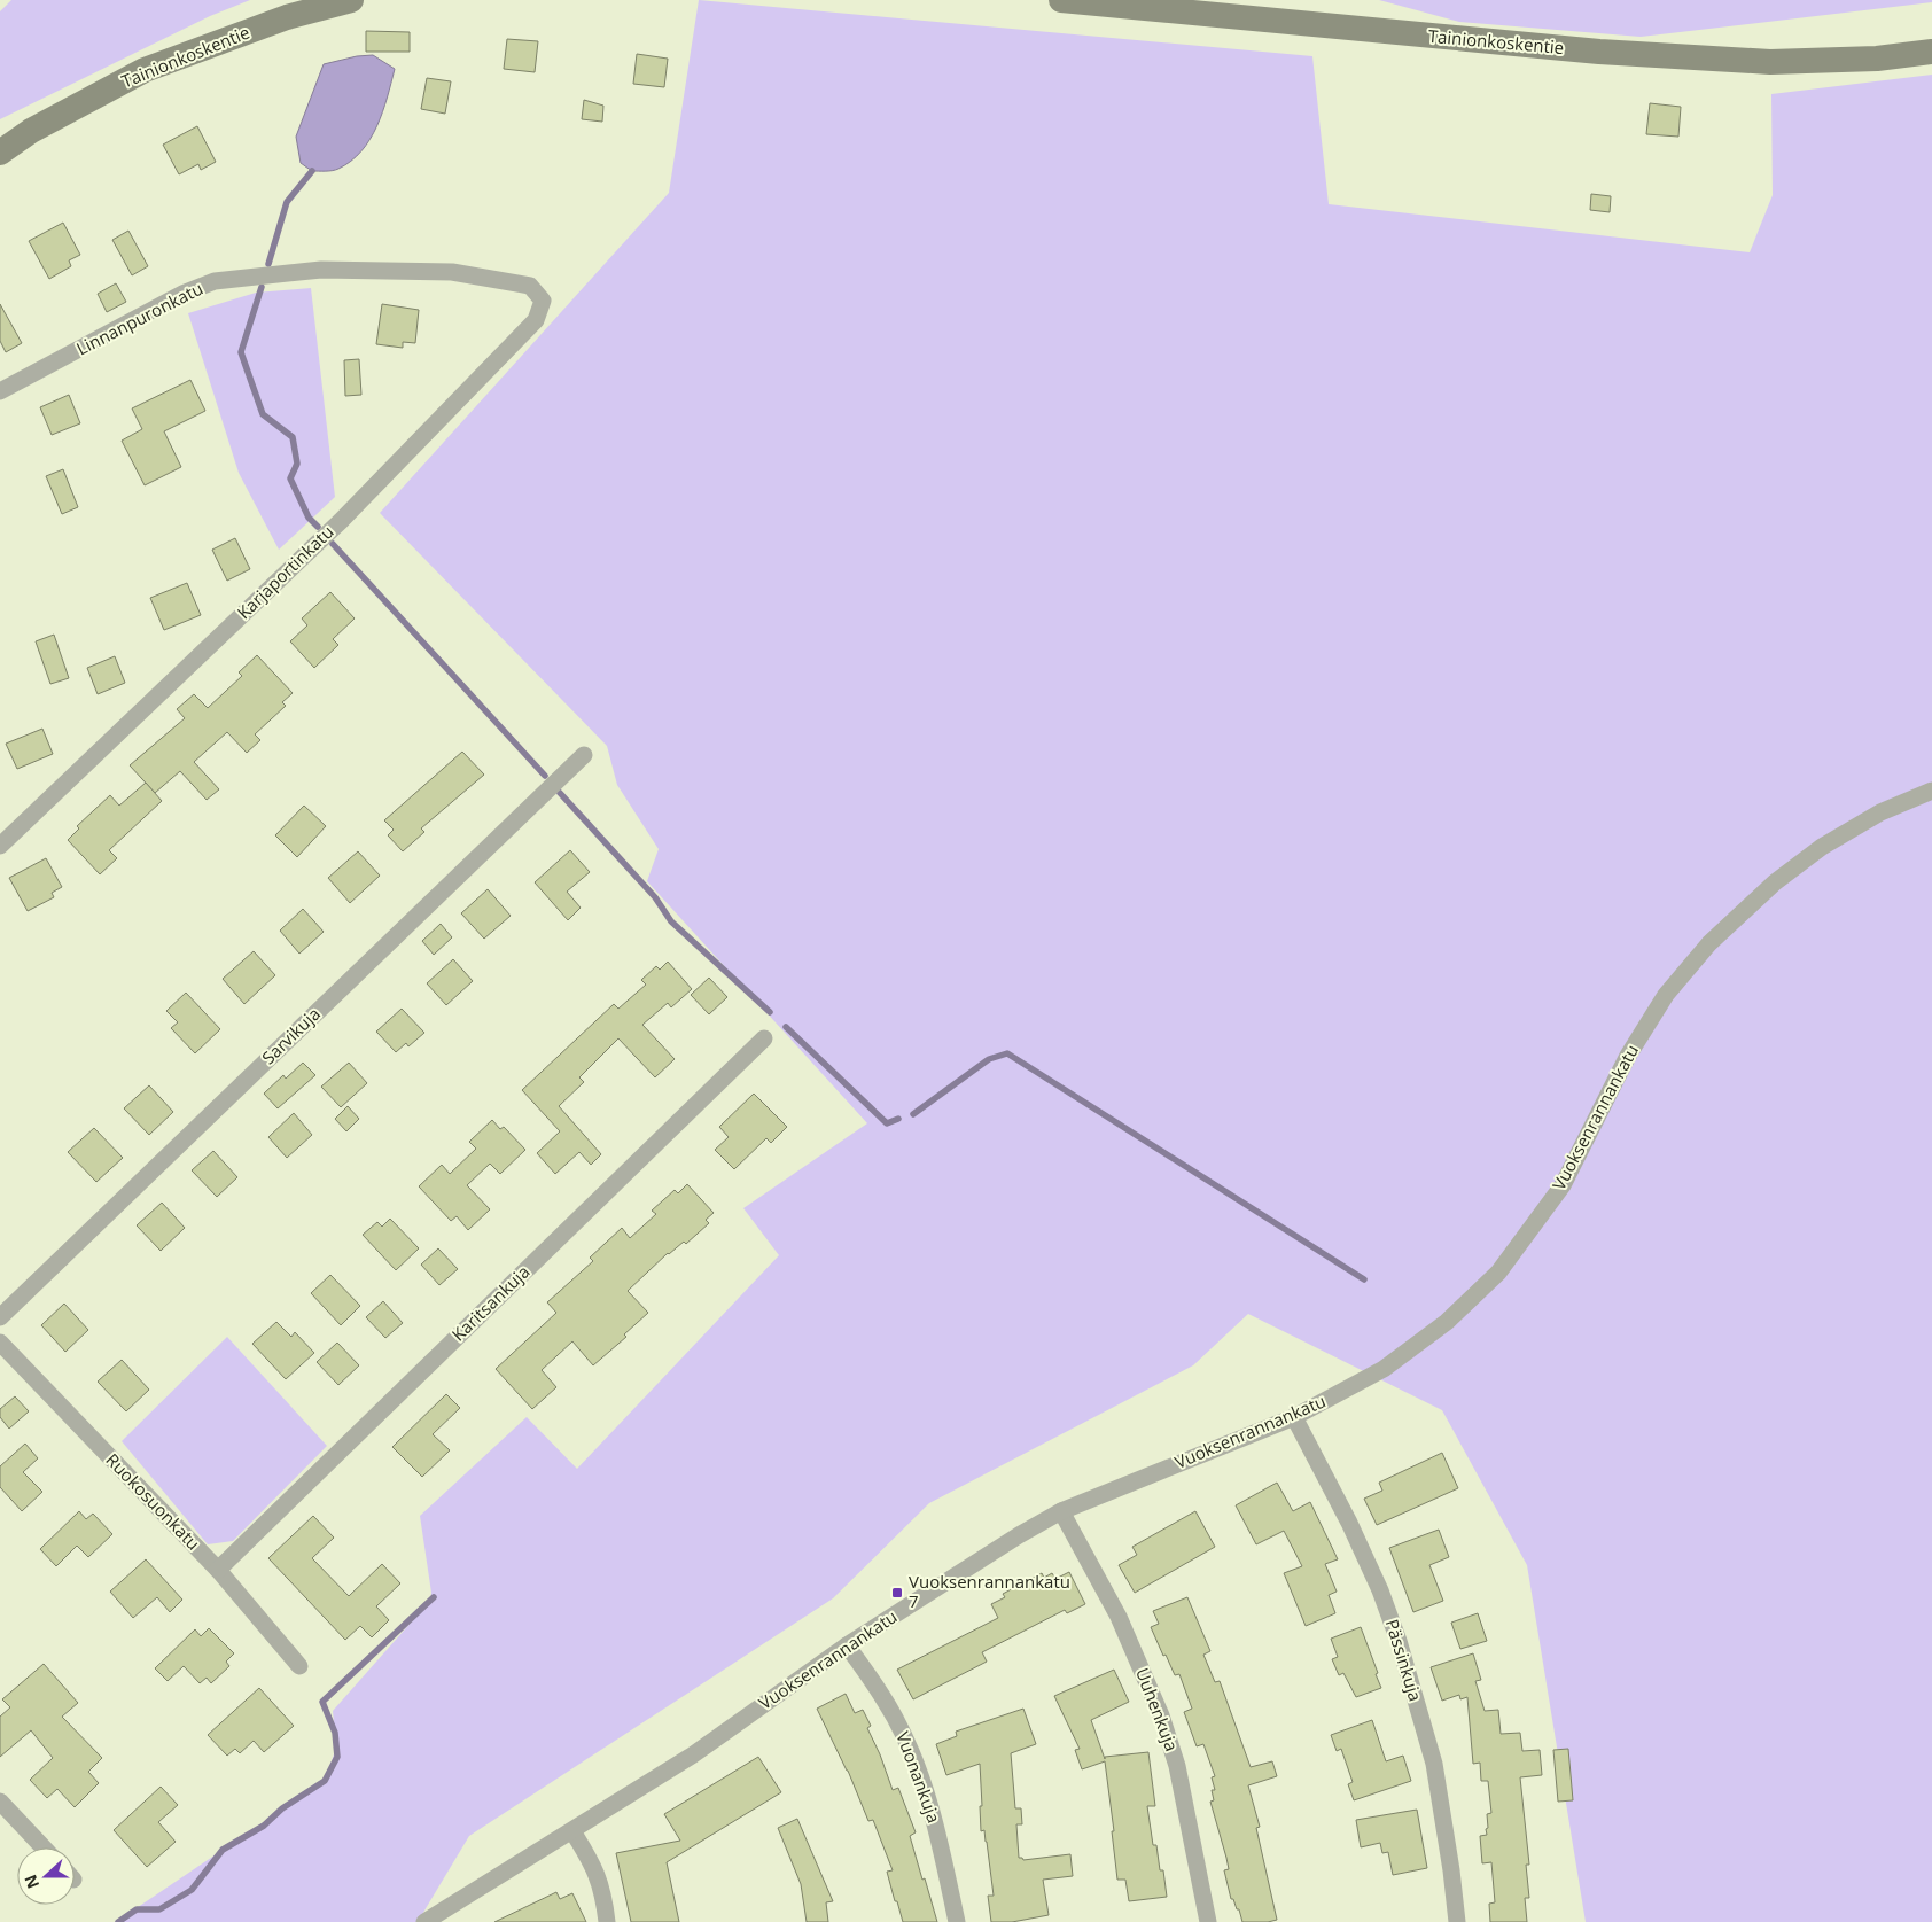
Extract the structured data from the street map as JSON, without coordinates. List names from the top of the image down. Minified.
{"streets":{"main road":["Tainionkoskentie"],"street":["Linnanpuronkatu","Karjaportinkatu","Sarvikuja","Vuoksenrannankatu","Karitsankuja","Ruokosuonkatu","Pässinkuja","Uuhenkuja","Vuonankuja"]},"crossings":[["Linnanpuronkatu","Karjaportinkatu"],["Vuoksenrannankatu","Pässinkuja"],["Vuoksenrannankatu","Uuhenkuja"],["Vuoksenrannankatu","Vuonankuja"],["Karitsankuja","Ruokosuonkatu"]],"places":{"transit":["Vuoksenrannankatu 7"]},"north":"left"}
